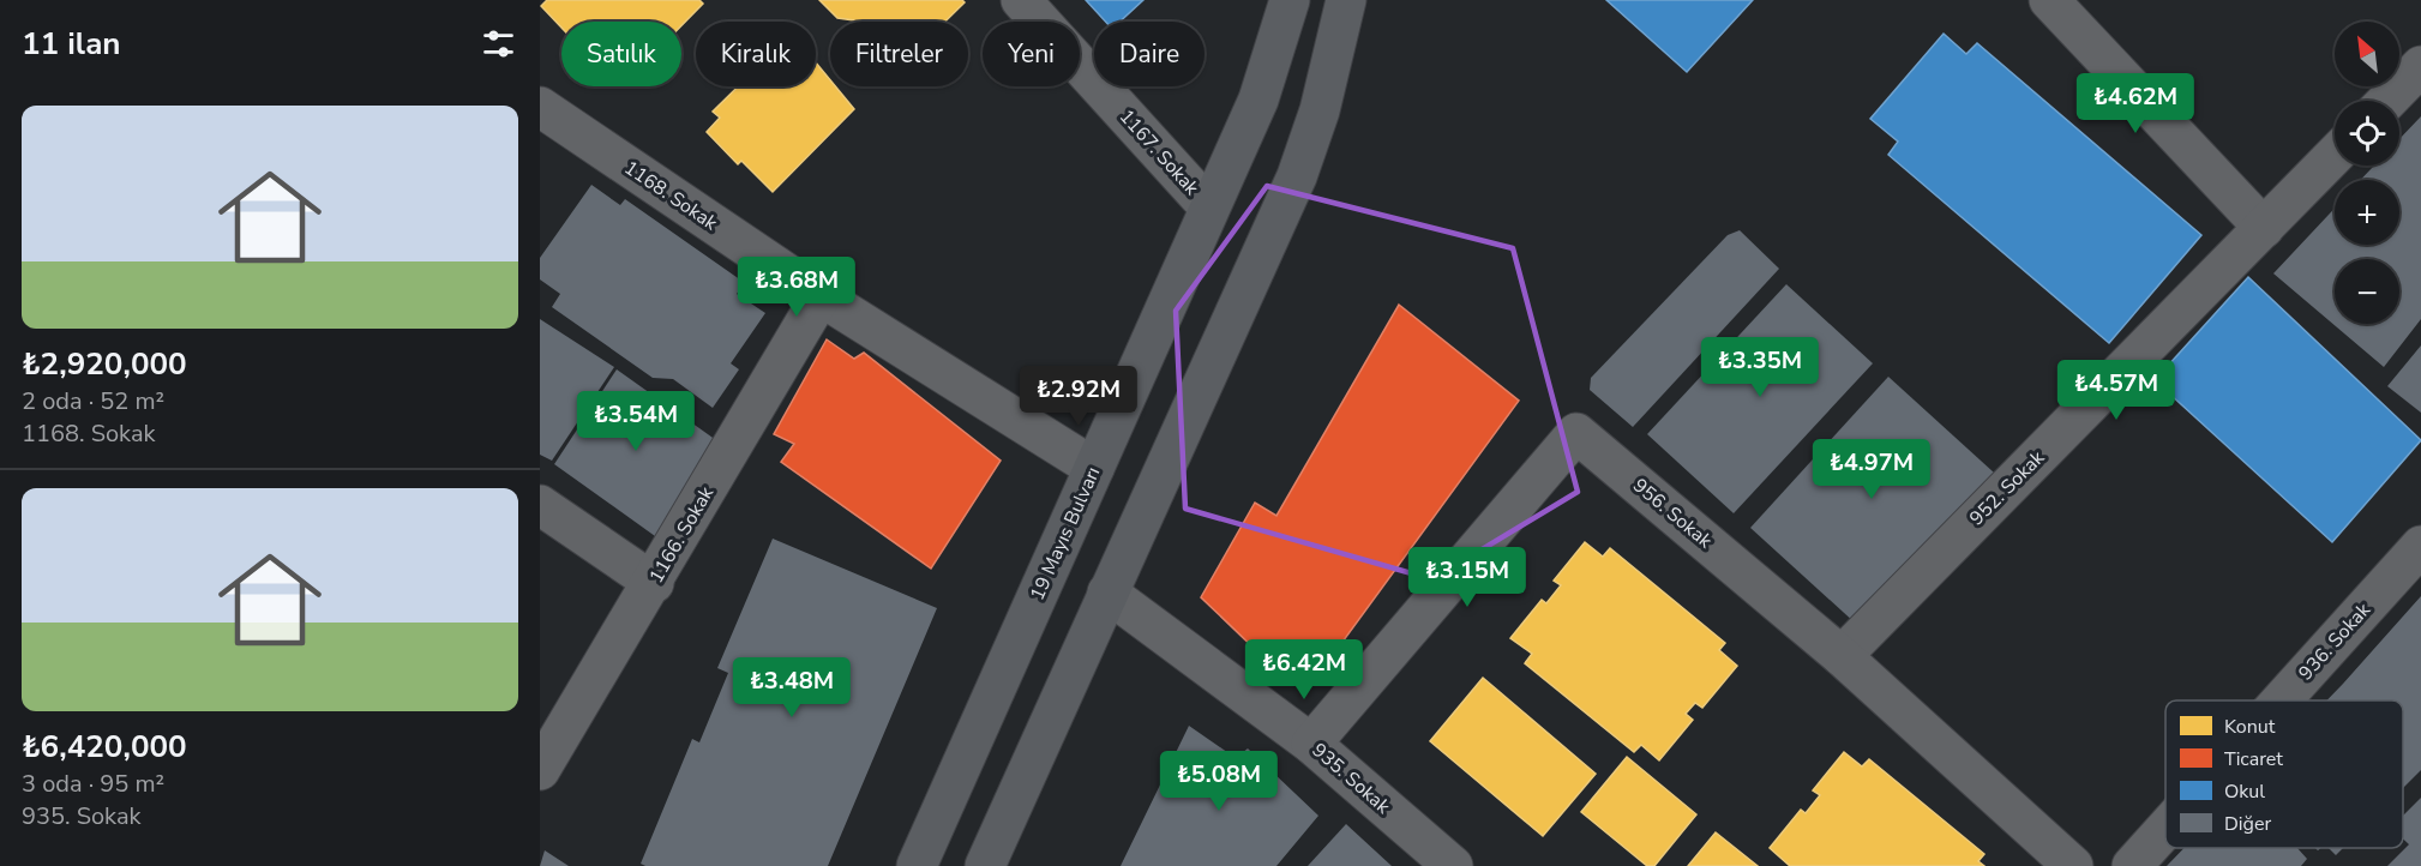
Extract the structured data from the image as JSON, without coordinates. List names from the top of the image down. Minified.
{"streets":{"main road":["19 Mayıs Bulvarı"],"street":["1167. Sokak","1168. Sokak","952. Sokak","956. Sokak","1166. Sokak","936. Sokak","935. Sokak"]},"crossings":[["1167. Sokak","19 Mayıs Bulvarı"],["1168. Sokak","19 Mayıs Bulvarı"],["1168. Sokak","1166. Sokak"],["952. Sokak","956. Sokak"],["956. Sokak","935. Sokak"]],"legend":["Konut","Ticaret","Okul","Diğer"],"north":"top left","page":{"heading":"11 ilan","map_buttons":["+","−"],"chip":["Satılık","Kiralık","Filtreler","Yeni","Daire"],"price":["₺4.62M","₺3.68M","₺3.35M","₺4.57M","₺2.92M","₺3.54M","₺4.97M","₺3.15M","₺6.42M","₺3.48M","₺5.08M"],"list":[{"name":"₺2,920,000","note":"2 oda · 52 m² · 1168. Sokak"},{"name":"₺6,420,000","note":"3 oda · 95 m² · 935. Sokak"}]}}
